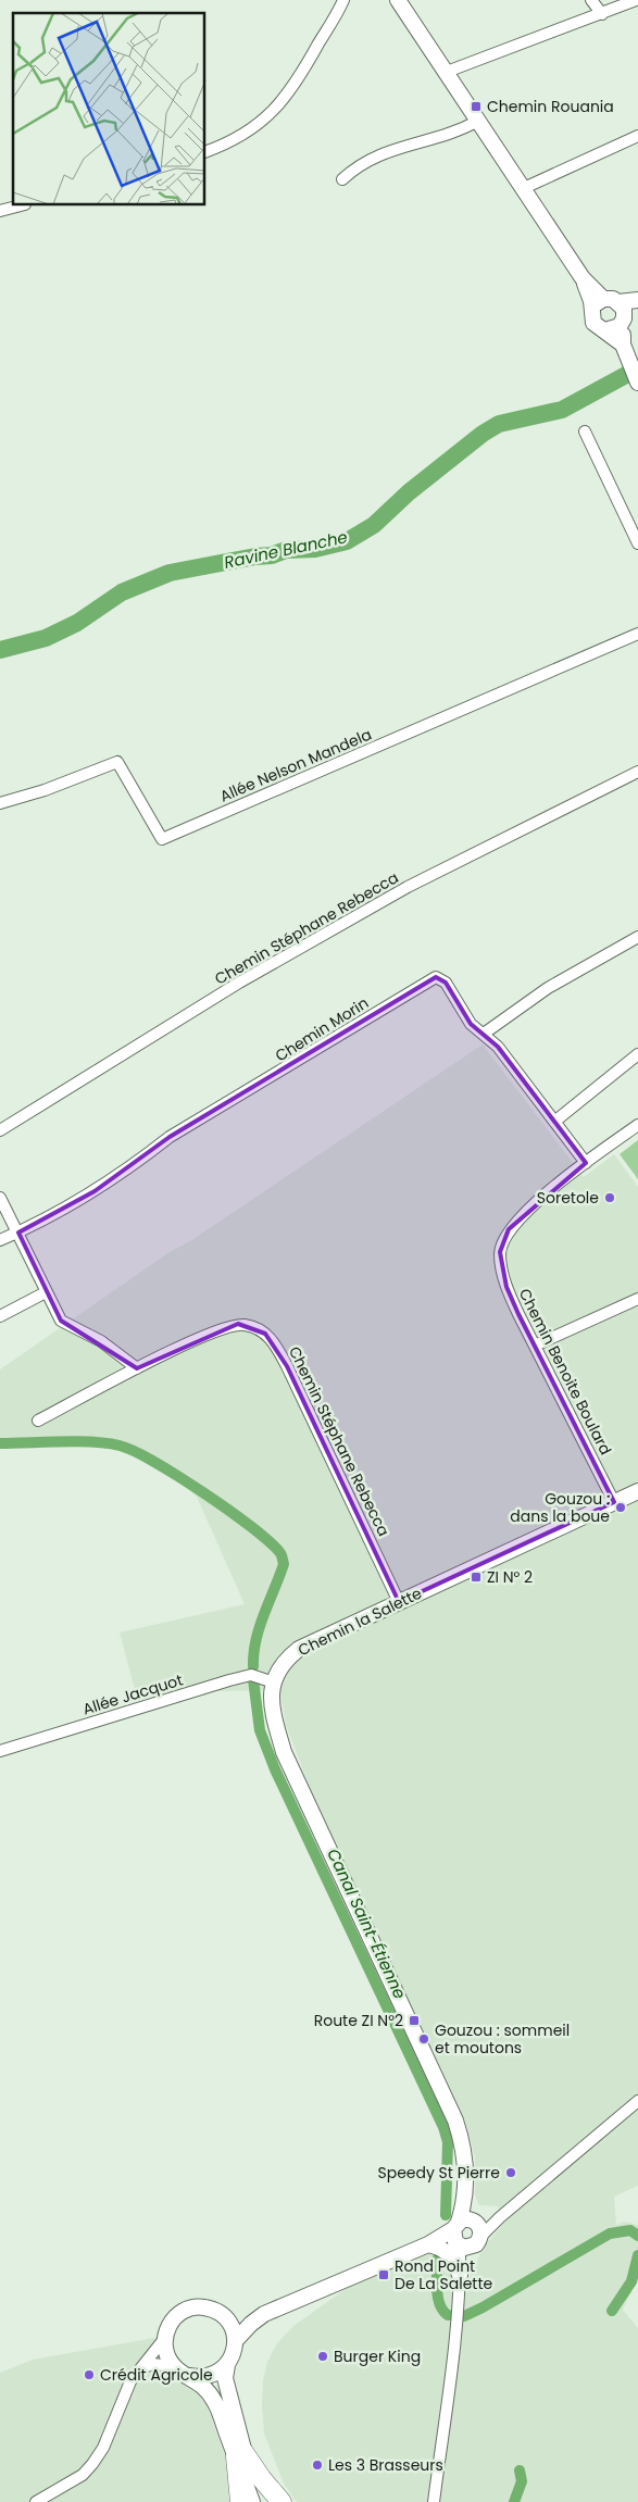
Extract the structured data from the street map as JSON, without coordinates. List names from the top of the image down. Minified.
{"streets":{"street":["Allée Nelson Mandela","Chemin Stéphane Rebecca","Chemin Morin","Chemin Benoite Boulard","Chemin la Salette","Allée Jacquot"]},"crossings":[["Chemin Stéphane Rebecca","Chemin la Salette"],["Chemin Morin","Chemin Benoite Boulard"],["Chemin Benoite Boulard","Chemin la Salette"],["Chemin la Salette","Allée Jacquot"]],"water":["Ravine Blanche","Canal Saint-Étienne"],"places":{"transit":["Chemin Rouania","ZI N° 2","Route ZI N°2","Rond Point De La Salette"],"other":["Soretole","Gouzou : dans la boue","Gouzou : sommeil et moutons","Speedy St Pierre","Burger King","Crédit Agricole","Les 3 Brasseurs"]}}
